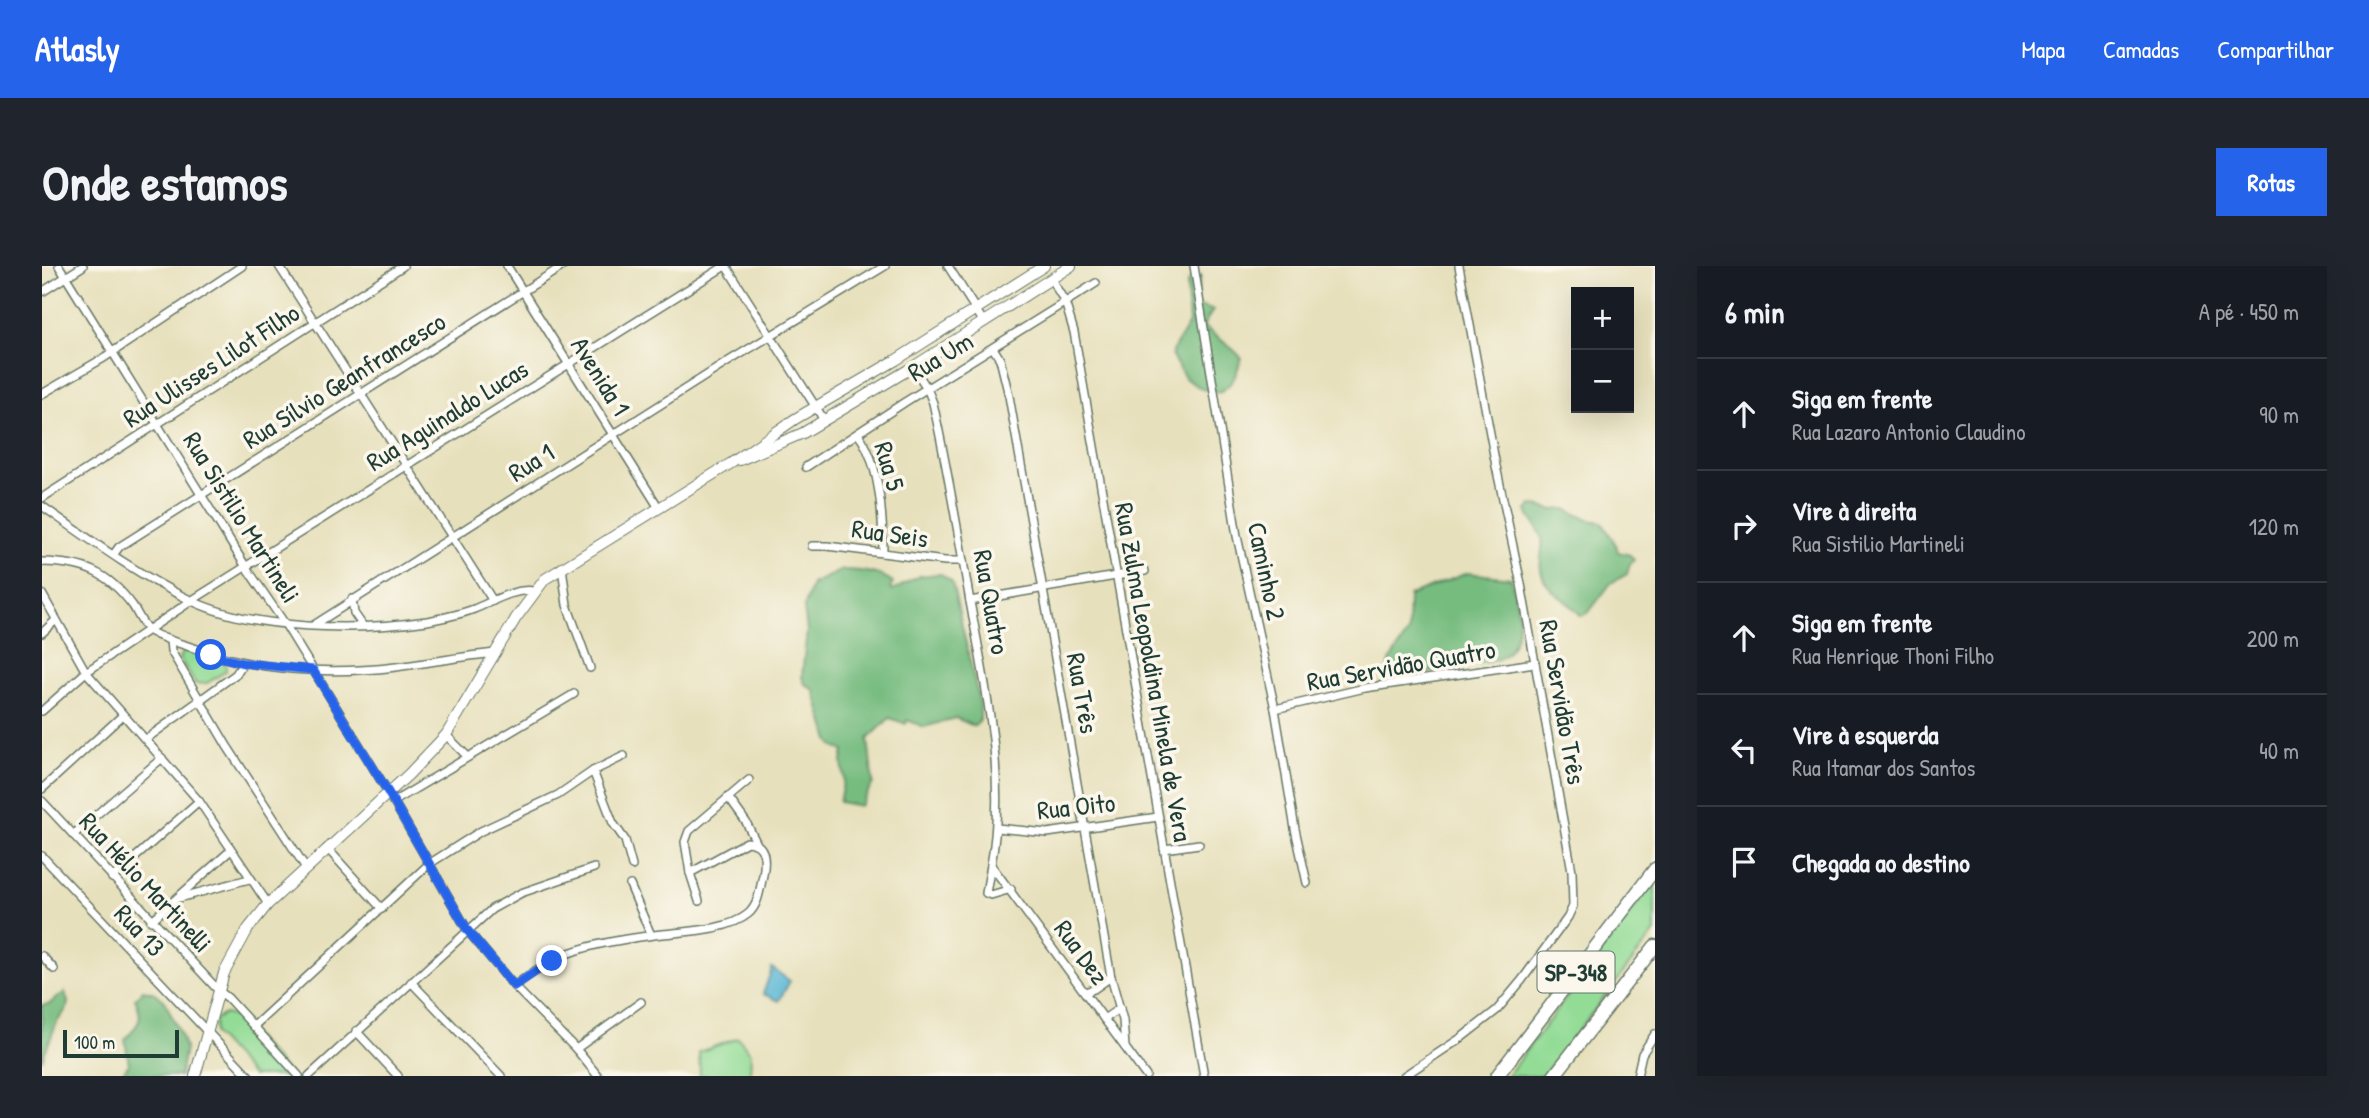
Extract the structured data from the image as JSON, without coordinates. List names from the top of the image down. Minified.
{"streets":{"highway":["SP-348"],"street":["Rua Um","Rua Ulisses Lilot Filho","Avenida 1","Rua Sílvio Geanfrancesco","Rua Aguinaldo Lucas","Rua 1","Rua 5","Rua Sistilio Martineli","Rua Seis","Caminho 2","Rua Quatro","Rua Servidão Quatro","Rua Zulma Leopoldina Minela de Vera","Rua Três","Rua Servidão Três","Rua Oito","Rua Hélio Martinelli","Rua 13","Rua Dez"]},"crossings":[["Rua Um","Rua 5"],["Rua Um","Rua Quatro"],["Rua Um","Rua Zulma Leopoldina Minela de Vera"],["Rua Um","Rua Três"],["Rua Ulisses Lilot Filho","Rua Sistilio Martineli"],["Avenida 1","Rua Sílvio Geanfrancesco"],["Avenida 1","Rua Aguinaldo Lucas"],["Avenida 1","Rua 1"],["Rua Sílvio Geanfrancesco","Rua Sistilio Martineli"],["Rua Aguinaldo Lucas","Rua Sistilio Martineli"],["Rua 5","Rua Seis"],["Rua Seis","Rua Quatro"],["Caminho 2","Rua Servidão Quatro"],["Rua Quatro","Rua Oito"],["Rua Quatro","Rua Dez"],["Rua Servidão Quatro","Rua Servidão Três"],["Rua Zulma Leopoldina Minela de Vera","Rua Oito"],["Rua Três","Rua Oito"],["Rua Três","Rua Dez"]],"scale_bar":"100 m","page":{"header":"Atlasly","nav":["Mapa","Camadas","Compartilhar"],"buttons":"Rotas","title":"Onde estamos","heading":["6 min","A pé · 450 m"],"map_buttons":["+","−"],"list":[["Siga em frente","Rua Lazaro Antonio Claudino","90 m"],["Vire à direita","Rua Sistilio Martineli","120 m"],["Siga em frente","Rua Henrique Thoni Filho","200 m"],["Vire à esquerda","Rua Itamar dos Santos","40 m"],"Chegada ao destino"],"scale":"100 m"}}
